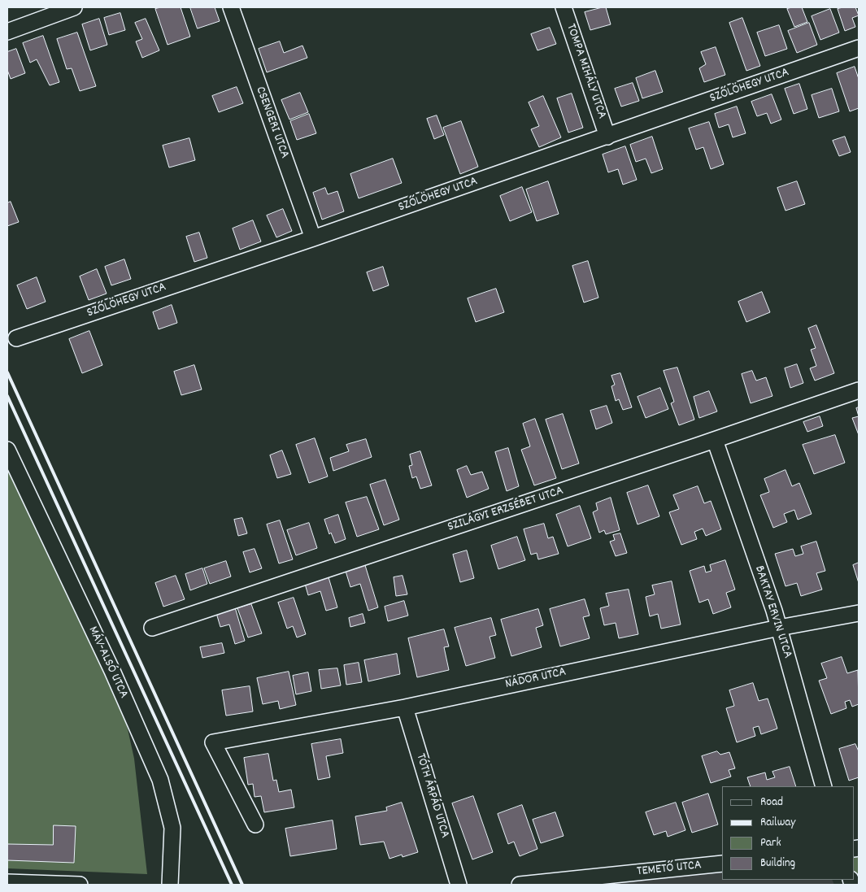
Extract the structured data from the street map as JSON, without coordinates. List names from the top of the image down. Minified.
{"streets":{"street":["TOMPA MIHÁLY UTCA","SZŐLÖHEGY UTCA","CSENGERI UTCA","SZILÁGYI ERZSÉBET UTCA","BAKTAY ERVIN UTCA","MÁV-ALSÓ UTCA","NÁDOR UTCA","TÓTH ÁRPÁD UTCA","TEMETŐ UTCA"]},"crossings":[["TOMPA MIHÁLY UTCA","SZŐLÖHEGY UTCA"],["SZŐLÖHEGY UTCA","CSENGERI UTCA"],["SZILÁGYI ERZSÉBET UTCA","BAKTAY ERVIN UTCA"],["BAKTAY ERVIN UTCA","NÁDOR UTCA"],["NÁDOR UTCA","TÓTH ÁRPÁD UTCA"]],"legend":["Road","Railway","Park","Building"]}
